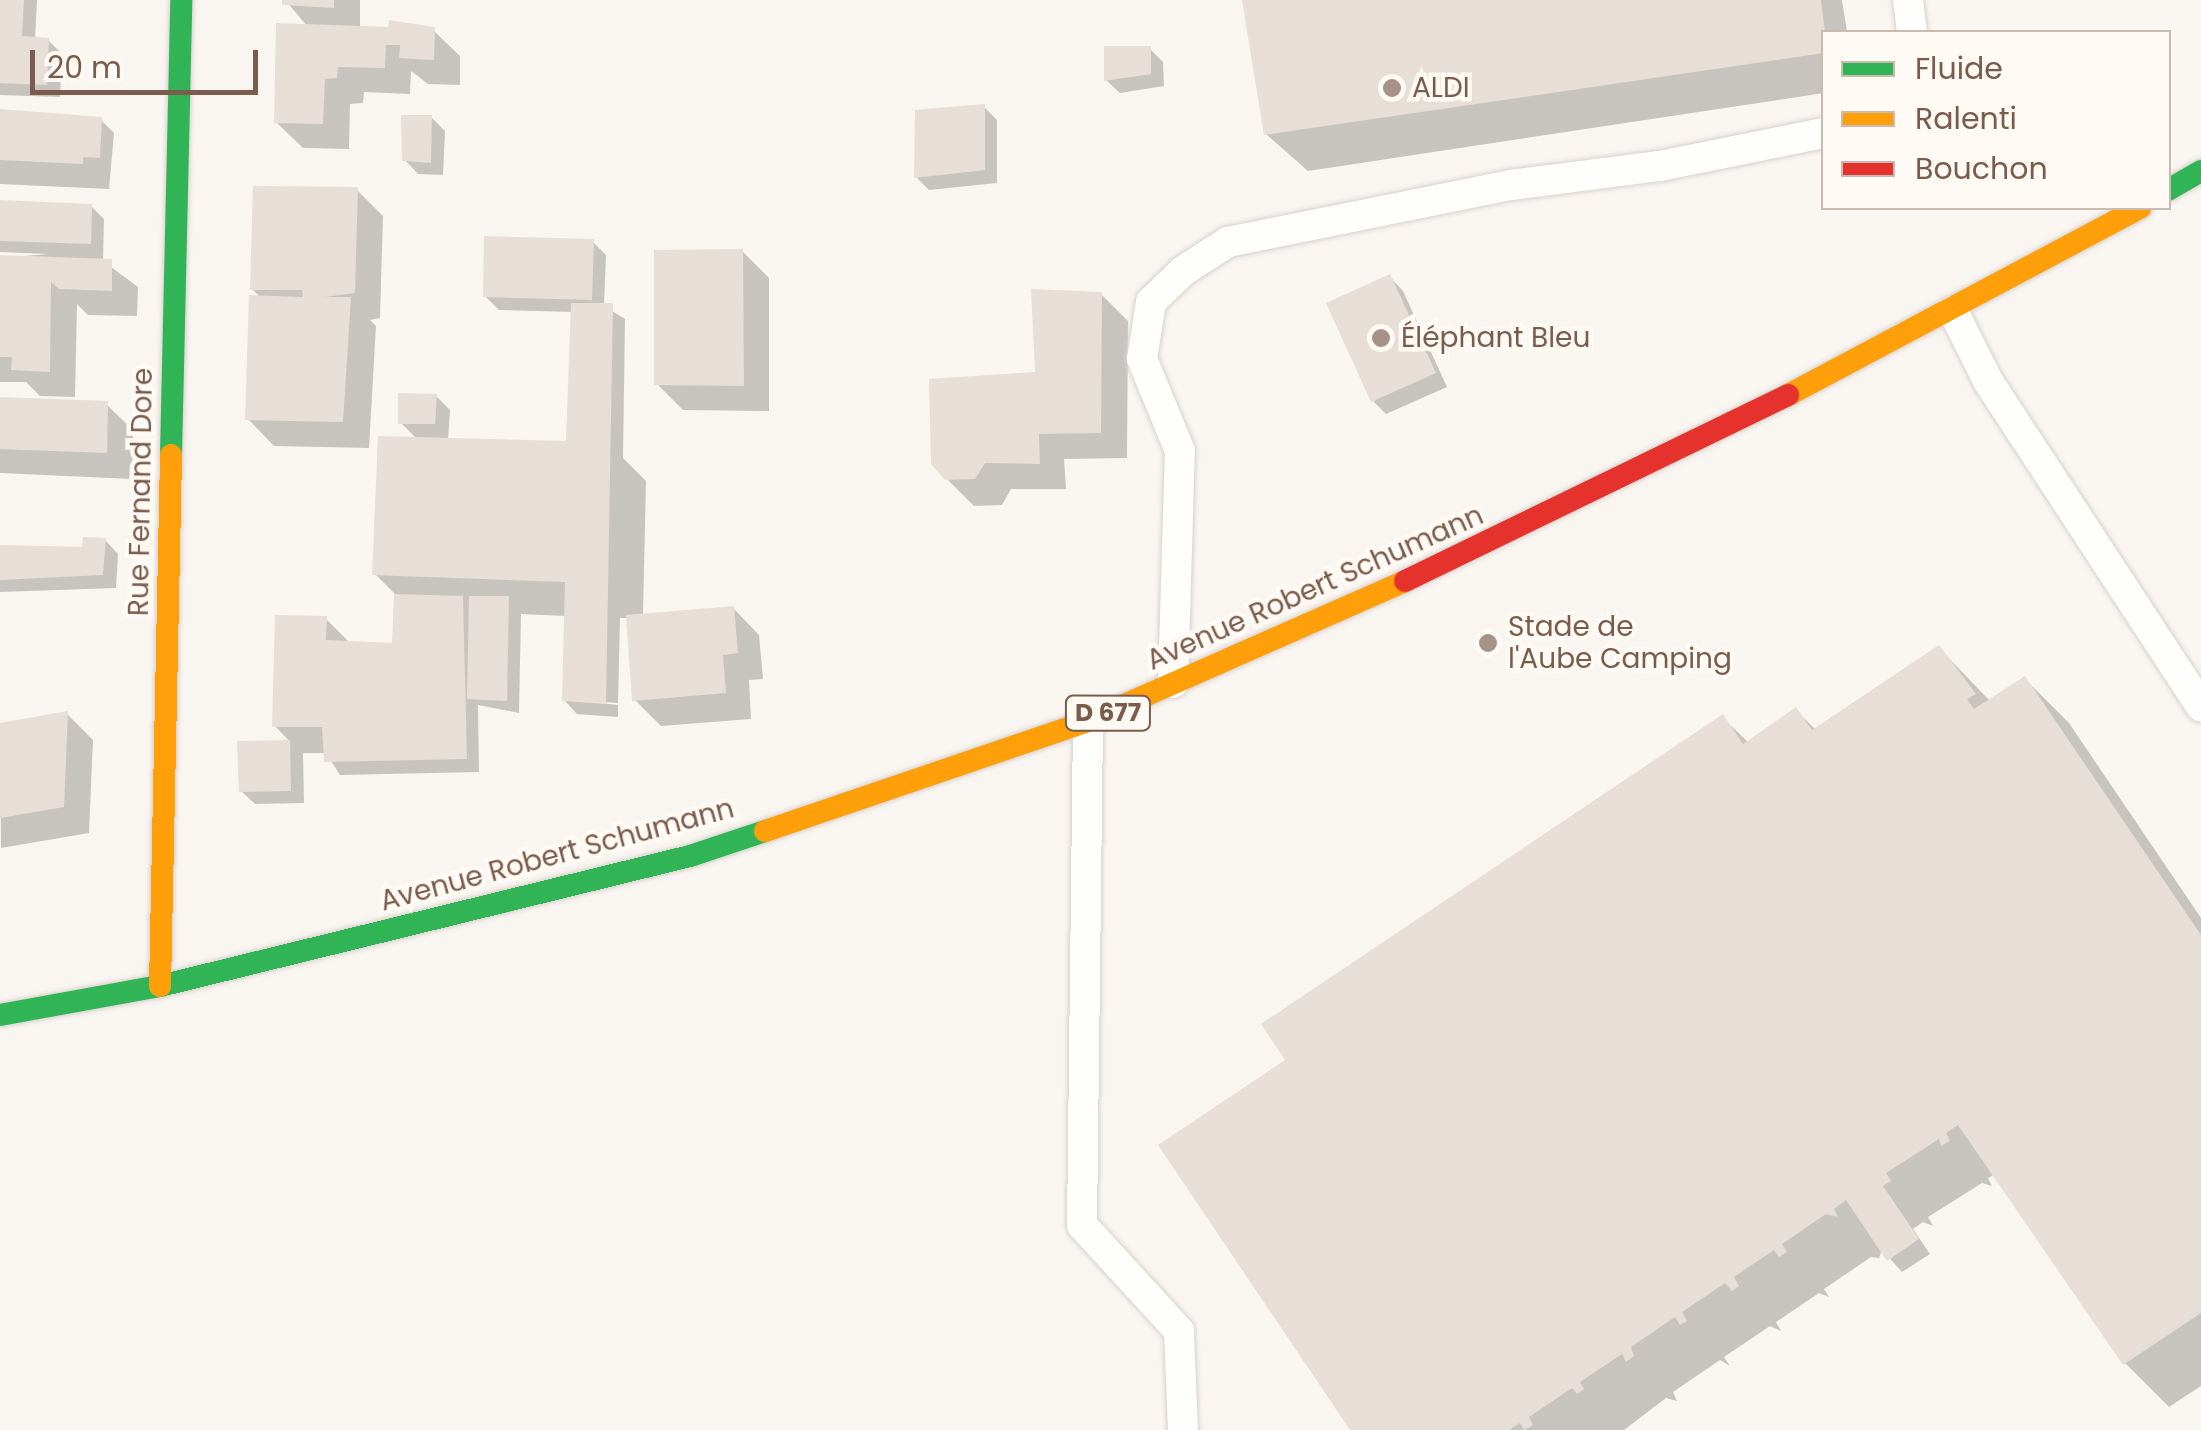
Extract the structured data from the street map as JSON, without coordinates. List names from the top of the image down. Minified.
{"streets":{"main road":["Rue Fernand Dore","Avenue Robert Schumann","D 677"]},"crossings":[["Rue Fernand Dore","Avenue Robert Schumann"]],"places":["ALDI","Éléphant Bleu","Stade de l'Aube Camping"],"legend":["Fluide","Ralenti","Bouchon"],"scale_bar":"20 m"}
